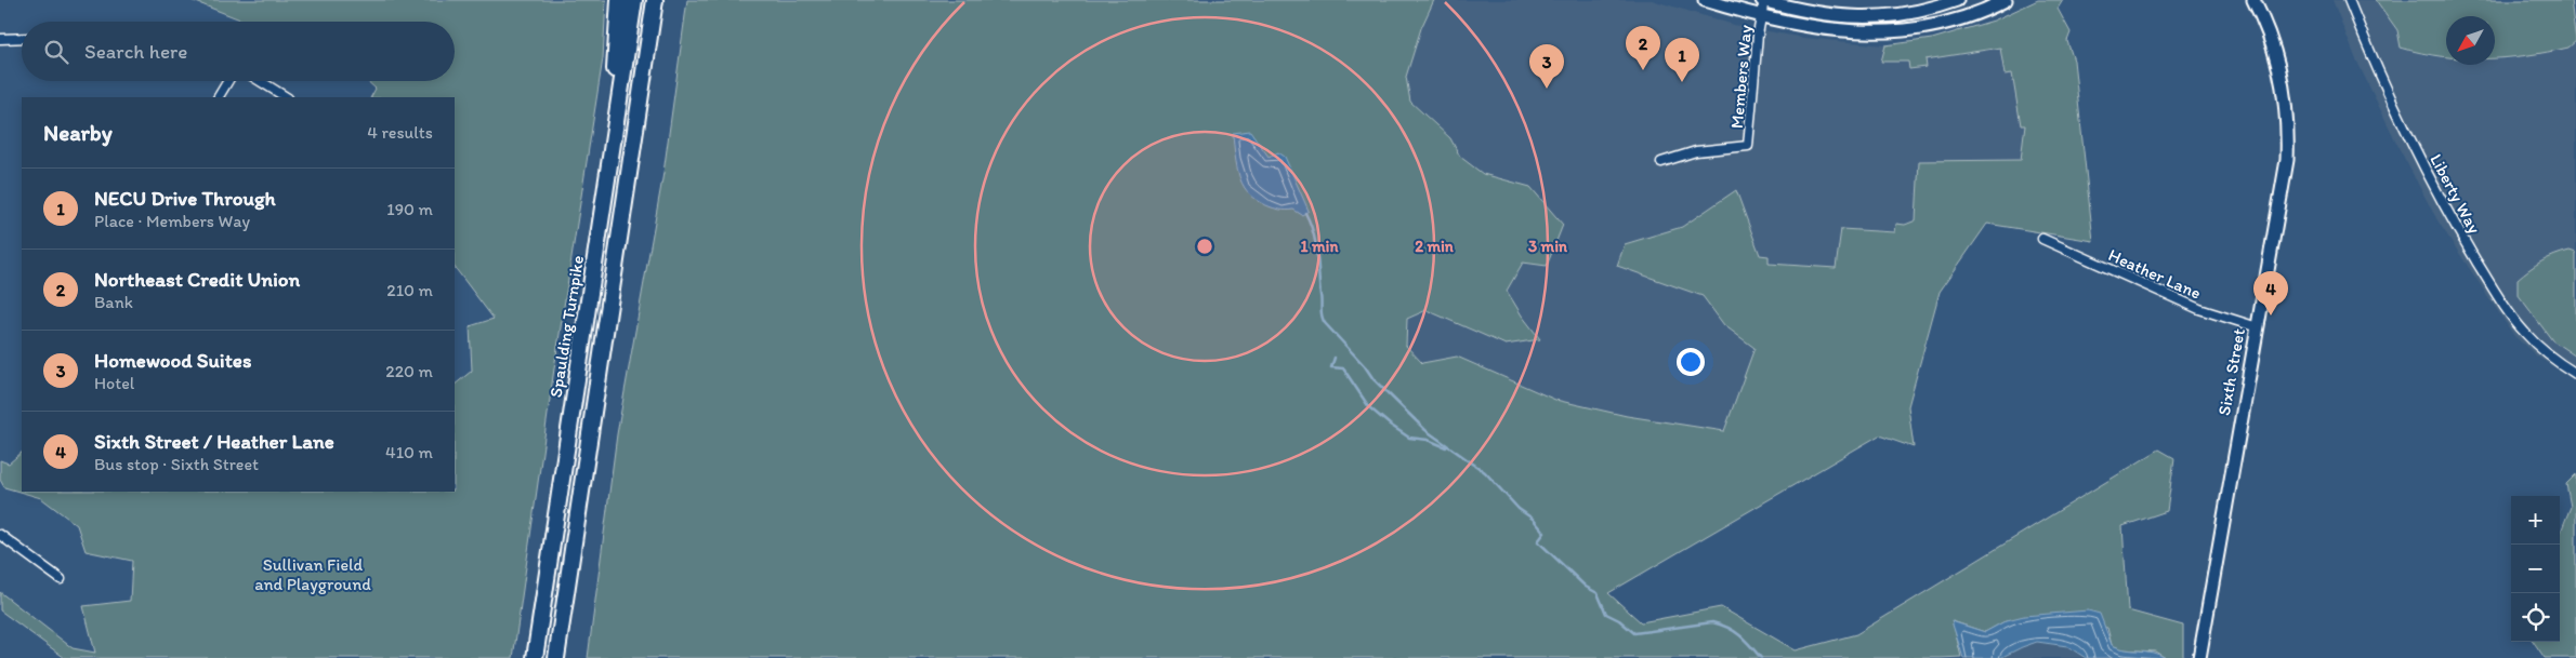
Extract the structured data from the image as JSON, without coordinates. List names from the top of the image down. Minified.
{"streets":{"highway":["Spaulding Turnpike"],"main road":["Sixth Street"],"street":["Members Way","Liberty Way","Heather Lane"]},"crossings":[["Heather Lane","Sixth Street"]],"parks":["Sullivan Field and Playground"],"north":"bottom left","page":{"search":"Search here","pins":["2","1","3","4"],"heading":["Nearby","4 results"],"list":[{"mark":"1","name":"NECU Drive Through","note":"Place · Members Way","value":"190 m"},{"mark":"2","name":"Northeast Credit Union","note":"Bank","value":"210 m"},{"mark":"3","name":"Homewood Suites","note":"Hotel","value":"220 m"},{"mark":"4","name":"Sixth Street / Heather Lane","note":"Bus stop · Sixth Street","value":"410 m"}],"map_buttons":["+","−"]},"rings":["1 min","2 min","3 min"]}
